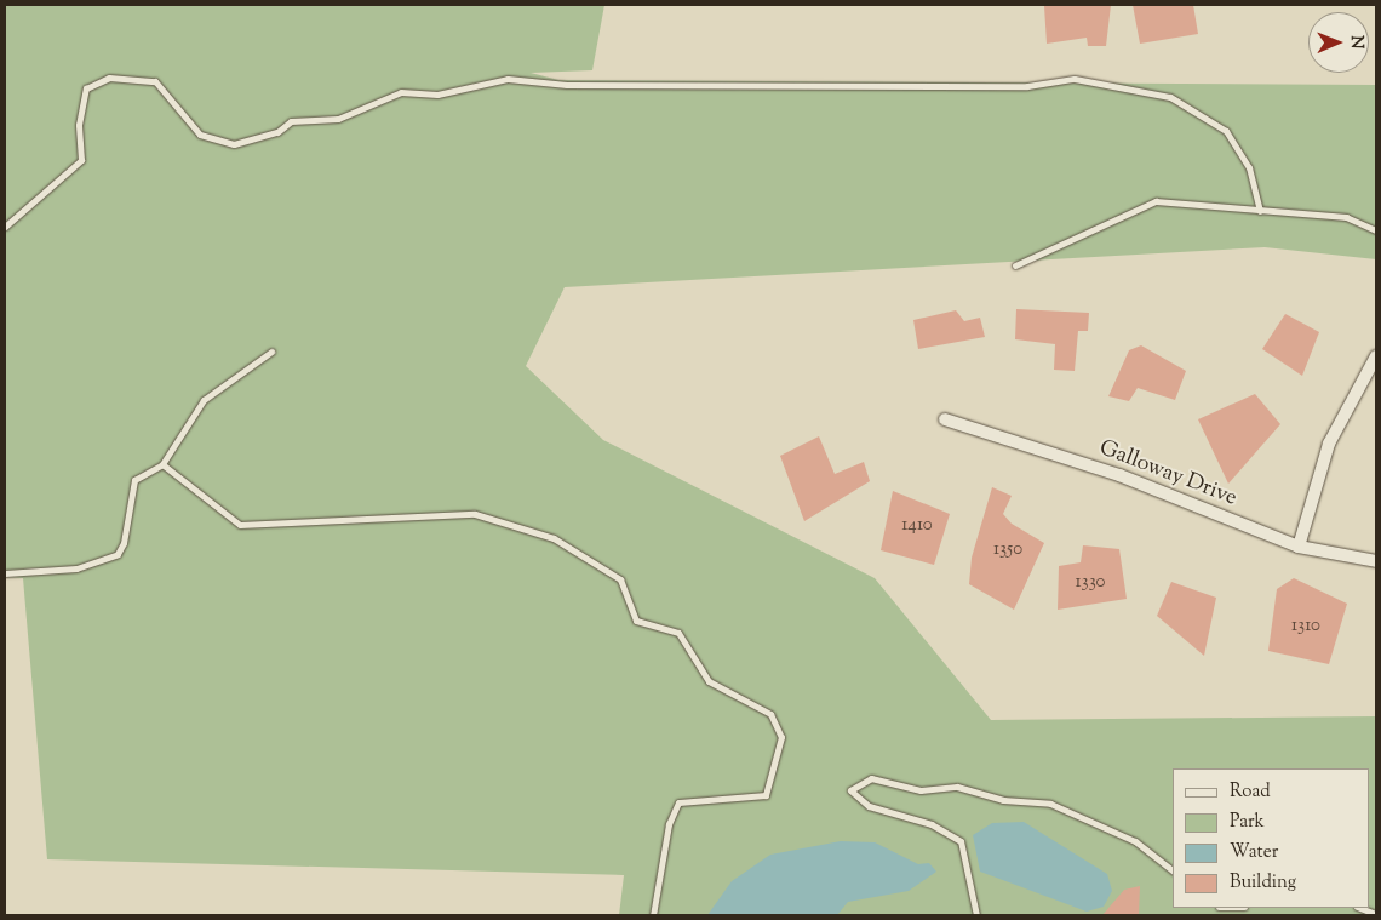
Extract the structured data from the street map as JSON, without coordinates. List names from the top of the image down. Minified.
{"streets":{"street":["Galloway Drive"]},"house_numbers":["1410","1350","1330","1310"],"legend":["Road","Park","Water","Building"],"north":"right"}
